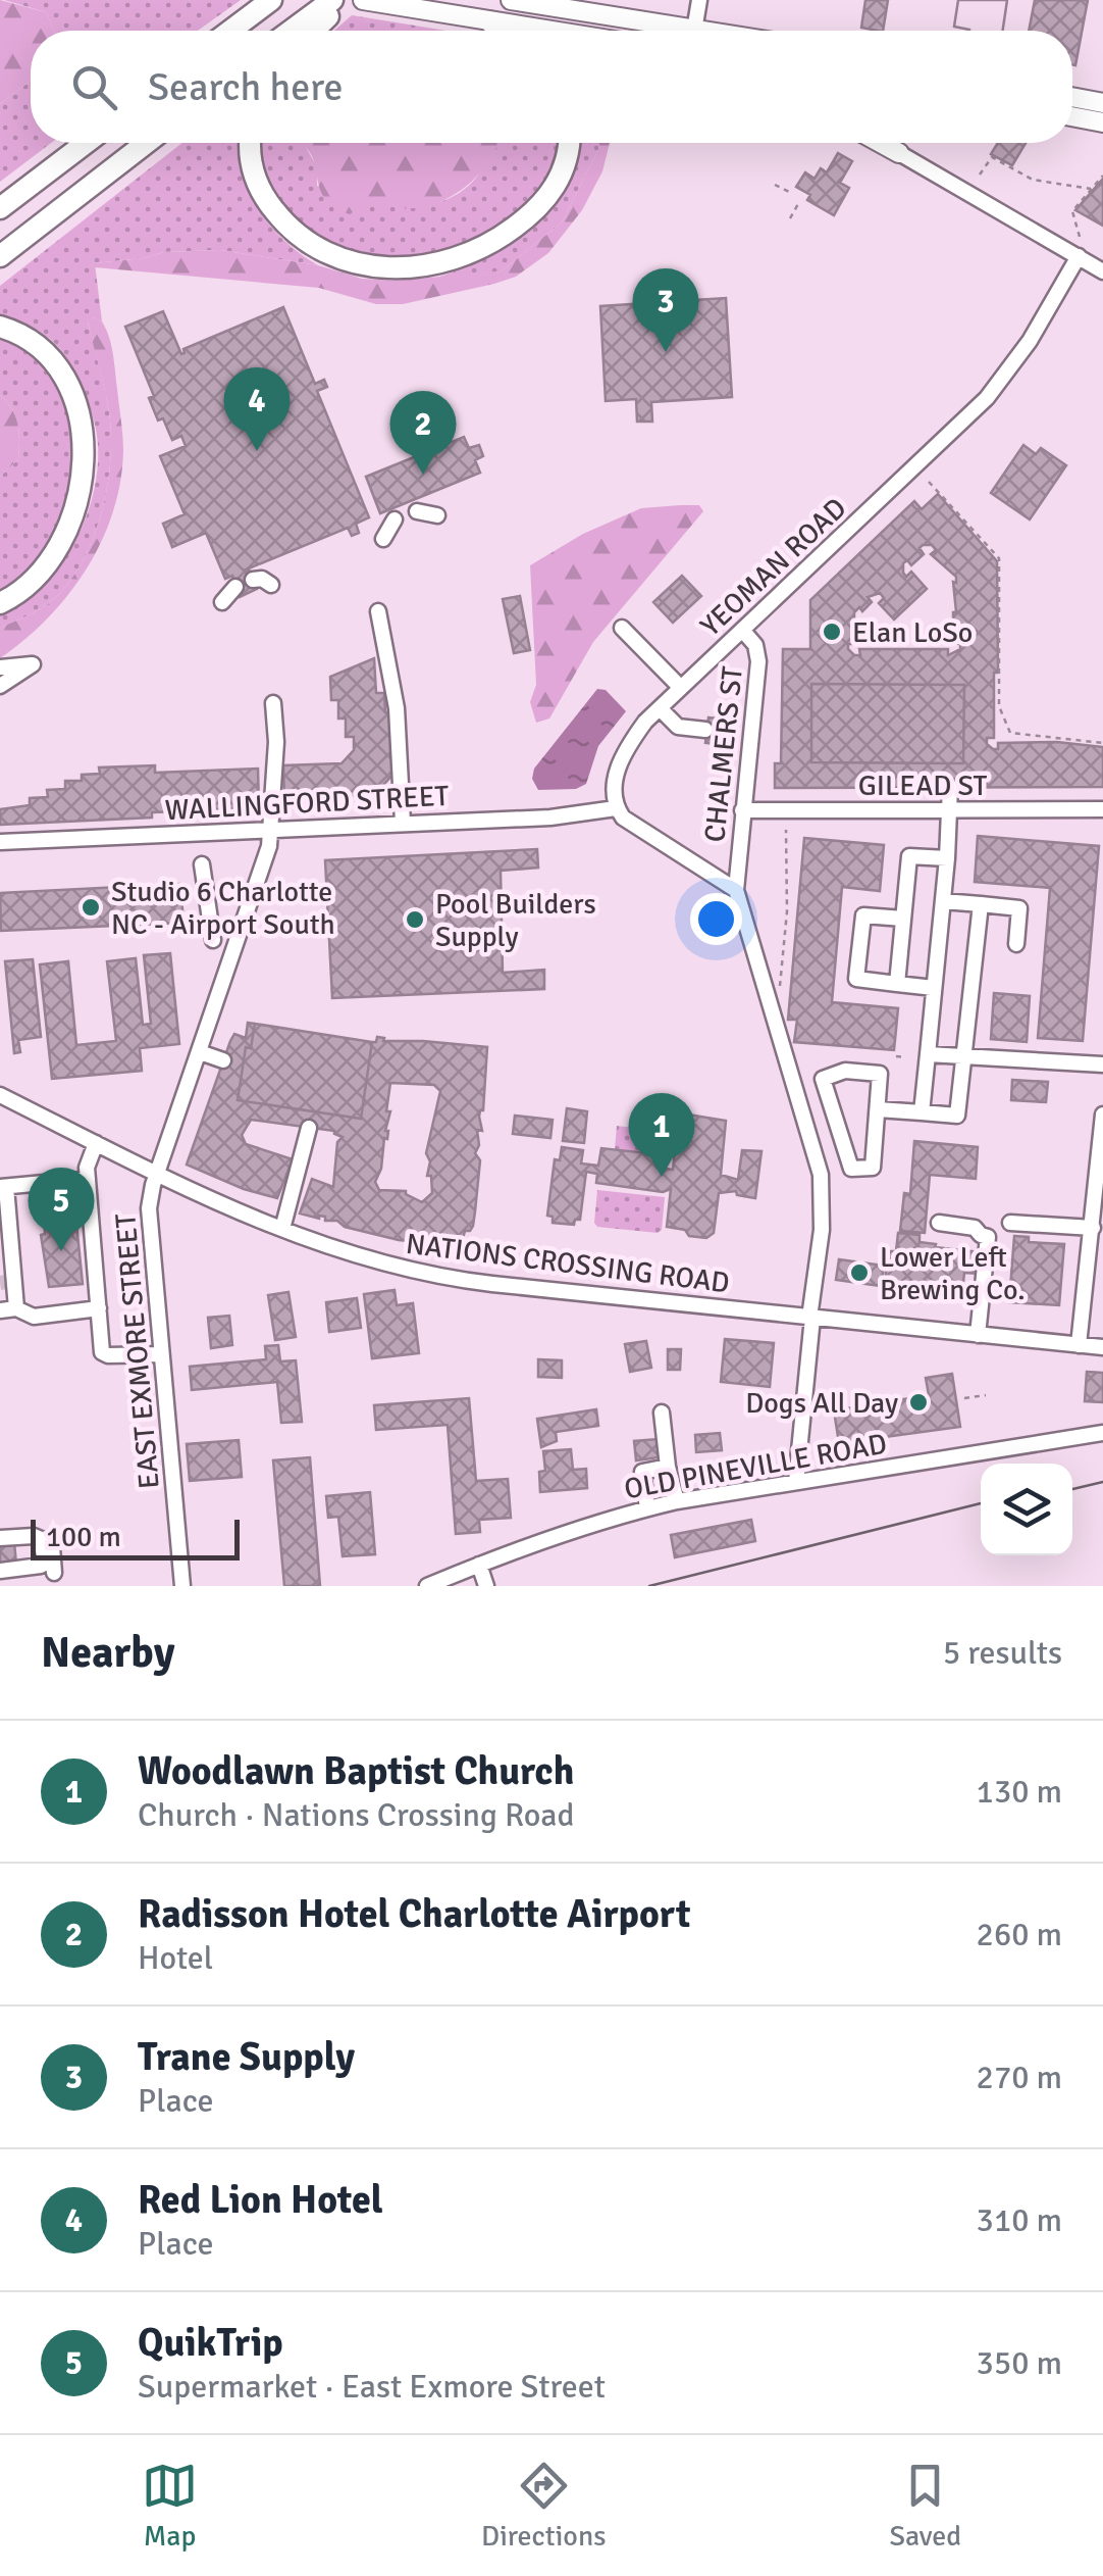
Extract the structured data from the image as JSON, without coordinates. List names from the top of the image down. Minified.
{"streets":{"street":["YEOMAN ROAD","CHALMERS ST","GILEAD ST","WALLINGFORD STREET","NATIONS CROSSING ROAD","EAST EXMORE STREET","OLD PINEVILLE ROAD"]},"crossings":[["YEOMAN ROAD","CHALMERS ST"],["YEOMAN ROAD","WALLINGFORD STREET"],["CHALMERS ST","GILEAD ST"],["WALLINGFORD STREET","EAST EXMORE STREET"],["NATIONS CROSSING ROAD","EAST EXMORE STREET"]],"places":["Elan LoSo","Studio 6 Charlotte NC - Airport South","Pool Builders Supply","Lower Left Brewing Co.","Dogs All Day"],"scale_bar":"100 m","page":{"search":"Search here","pins":["3","4","2","1","5"],"scale":"100 m","heading":["Nearby","5 results"],"list":[{"mark":"1","name":"Woodlawn Baptist Church","note":"Church · Nations Crossing Road","value":"130 m"},{"mark":"2","name":"Radisson Hotel Charlotte Airport","note":"Hotel","value":"260 m"},{"mark":"3","name":"Trane Supply","note":"Place","value":"270 m"},{"mark":"4","name":"Red Lion Hotel","note":"Place","value":"310 m"},{"mark":"5","name":"QuikTrip","note":"Supermarket · East Exmore Street","value":"350 m"}],"nav":["Map","Directions","Saved"]}}
